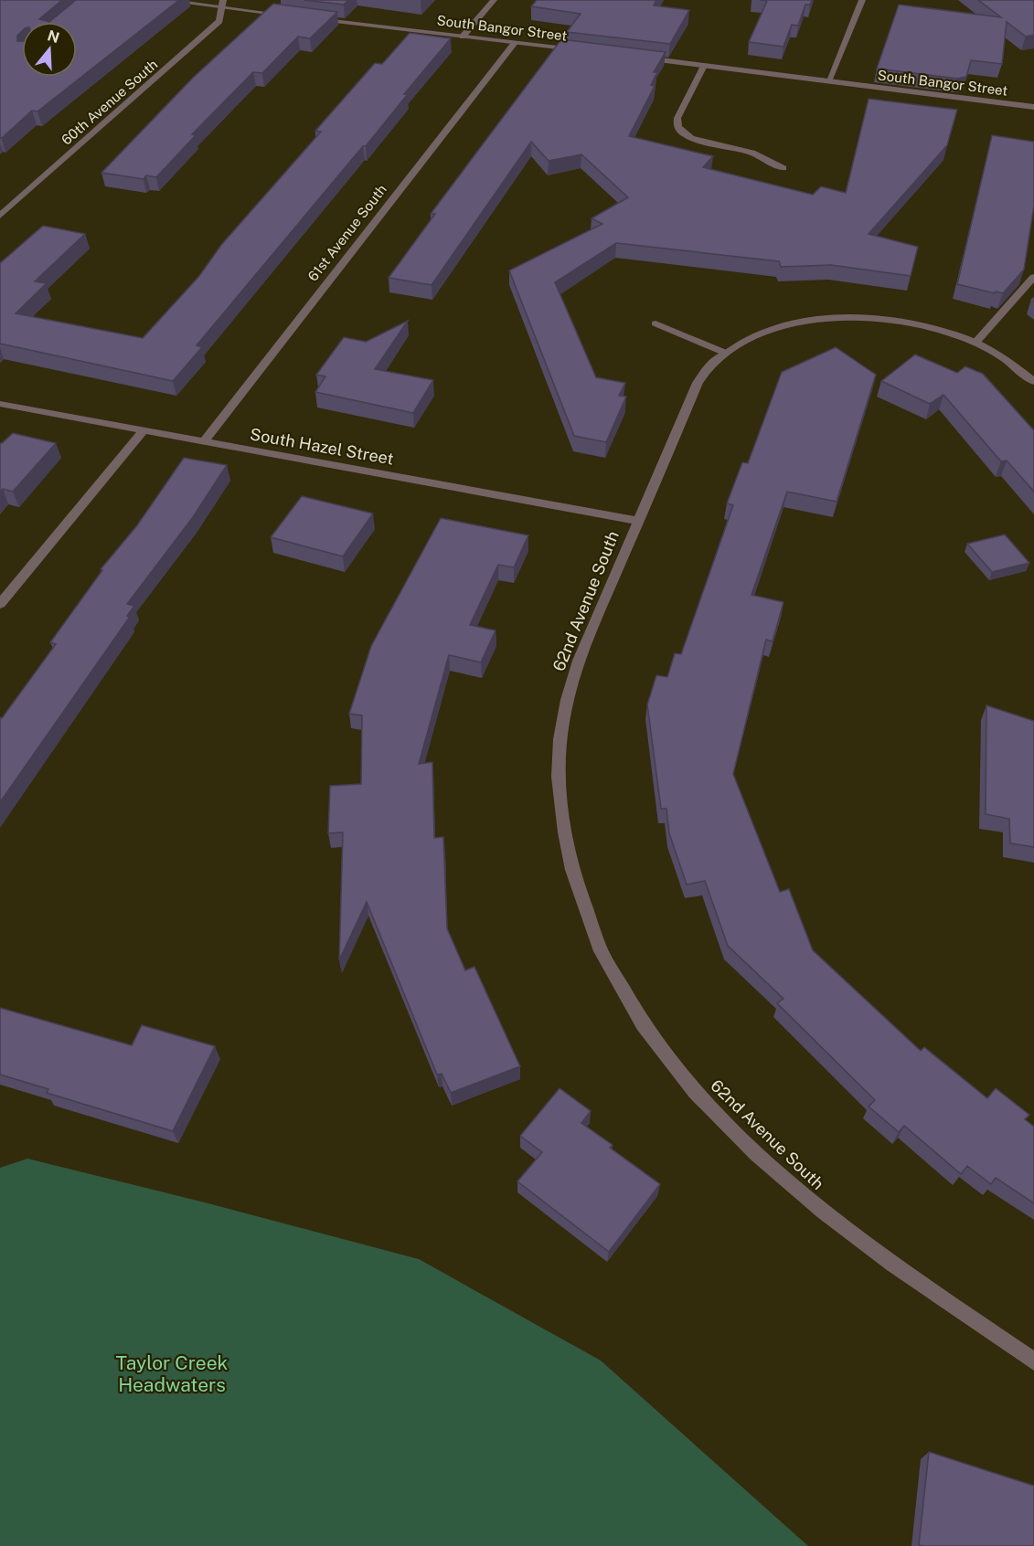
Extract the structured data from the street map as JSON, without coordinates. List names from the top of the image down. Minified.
{"streets":{"street":["South Bangor Street","60th Avenue South","61st Avenue South","South Hazel Street","62nd Avenue South"]},"crossings":[["South Bangor Street","61st Avenue South"],["61st Avenue South","South Hazel Street"],["South Hazel Street","62nd Avenue South"]],"parks":["Taylor Creek Headwaters"],"north":"top"}
